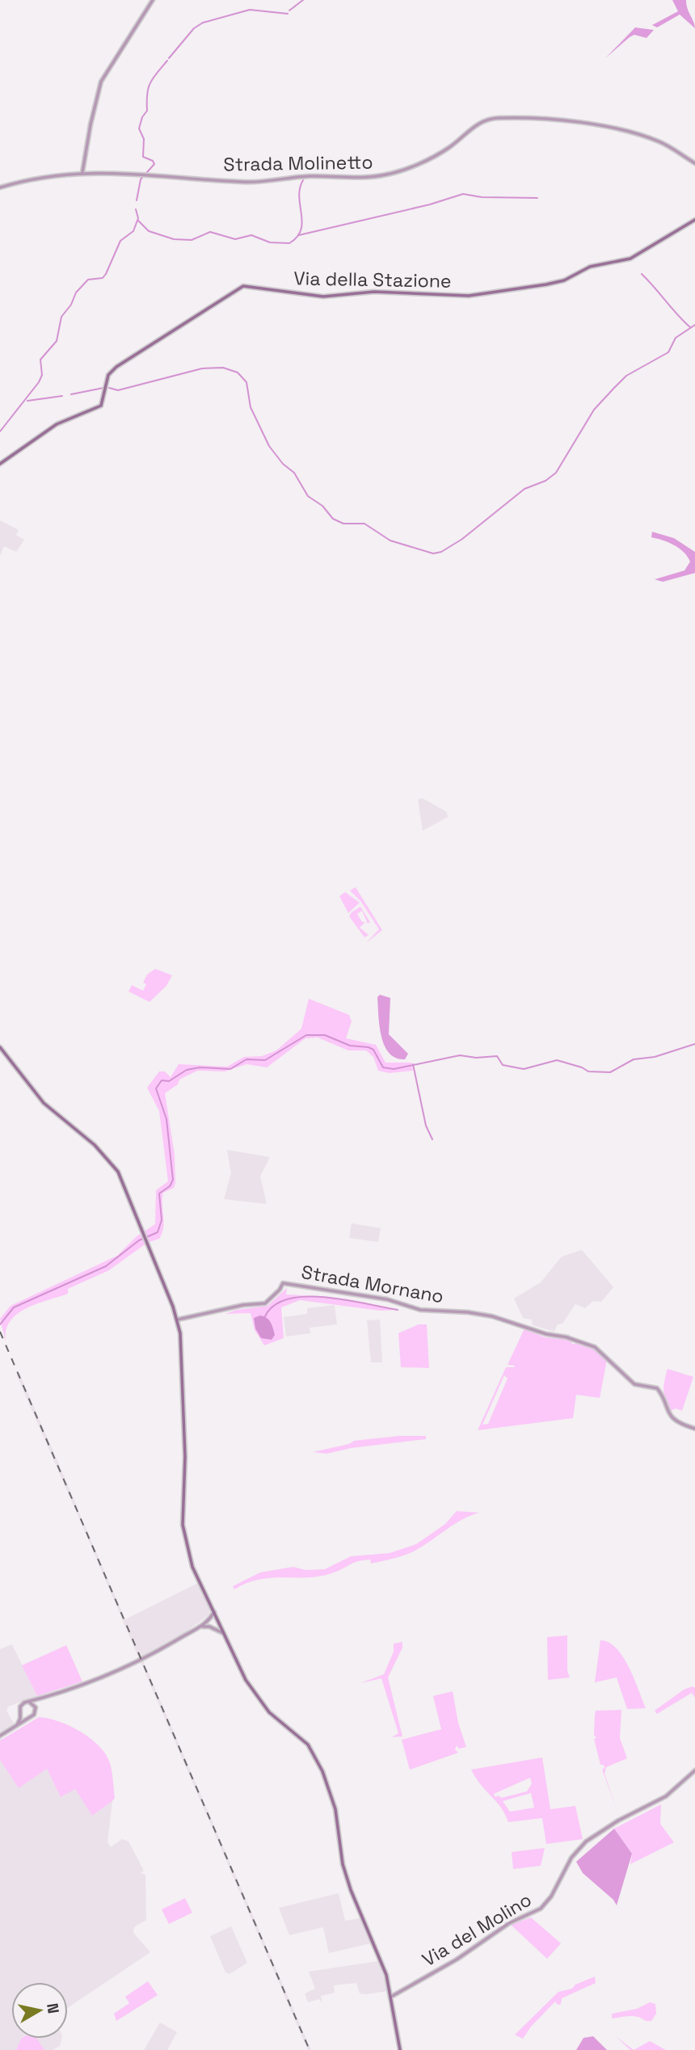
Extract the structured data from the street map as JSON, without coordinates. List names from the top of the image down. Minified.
{"streets":{"main road":["Via della Stazione"],"street":["Strada Molinetto","Strada Mornano","Via del Molino"]},"north":"right"}
